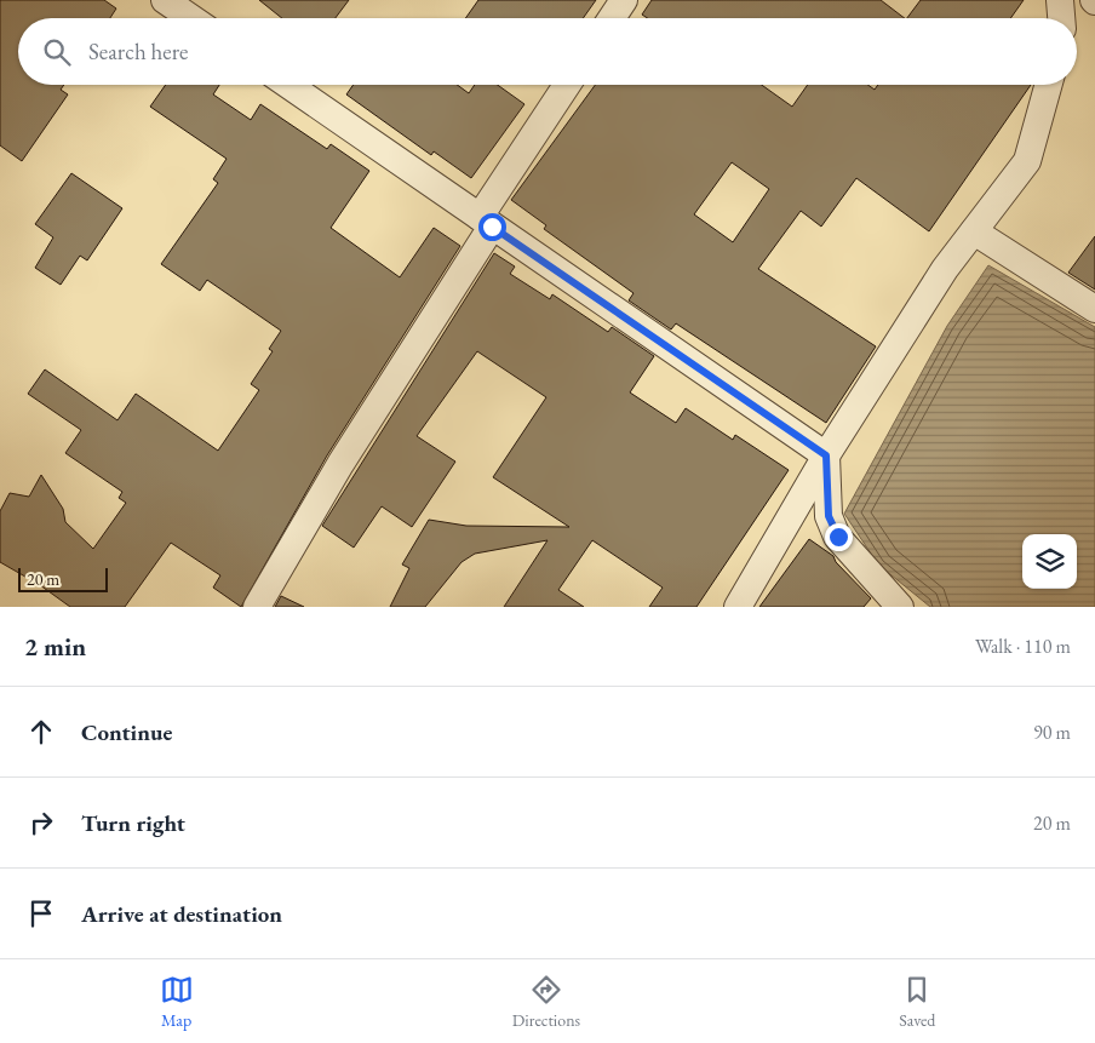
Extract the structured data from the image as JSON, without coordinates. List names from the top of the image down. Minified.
{"scale_bar":"20 m","page":{"search":"Search here","scale":"20 m","heading":["2 min","Walk · 110 m"],"list":[["Continue","90 m"],["Turn right","20 m"],"Arrive at destination"],"nav":["Map","Directions","Saved"]}}
